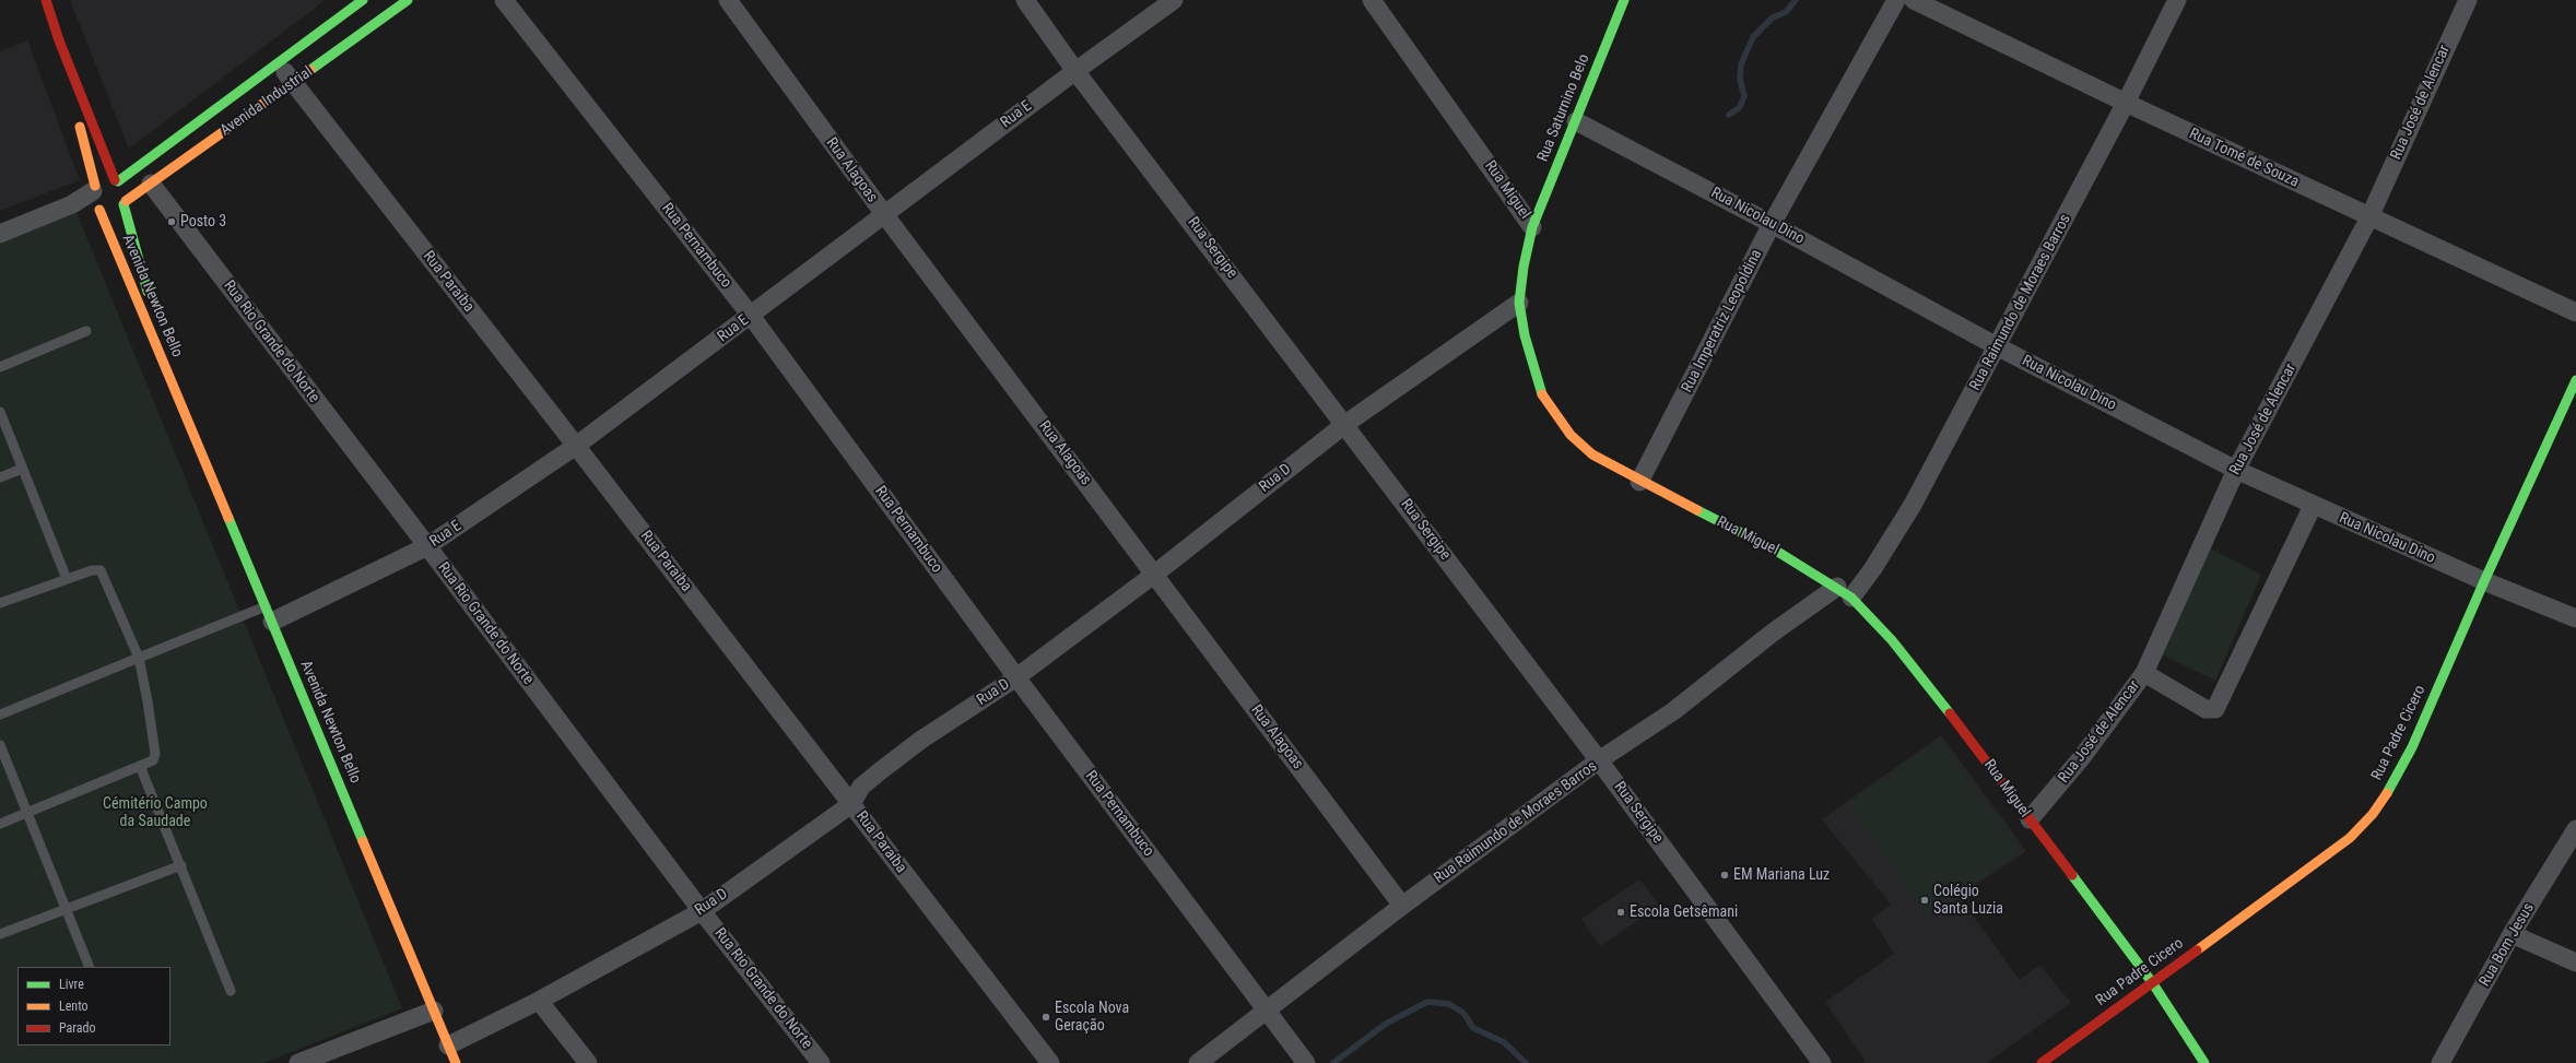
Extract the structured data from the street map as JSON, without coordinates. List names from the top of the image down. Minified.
{"streets":{"street":["Avenida Industrial","Rua José de Alencar","Rua Saturnino Belo","Rua E","Rua Tomé de Souza","Rua Alagoas","Rua Miguel","Rua Nicolau Dino","Rua Pernambuco","Rua Sergipe","Rua Paraíba","Avenida Newton Bello","Rua Raimundo de Moraes Barros","Rua Imperatriz Leopoldina","Rua Rio Grande do Norte","Rua D","Rua Padre Cicero","Rua Bom Jesus"]},"crossings":[["Avenida Industrial","Rua Paraíba"],["Avenida Industrial","Avenida Newton Bello"],["Avenida Industrial","Rua Rio Grande do Norte"],["Rua José de Alencar","Rua Tomé de Souza"],["Rua José de Alencar","Rua Miguel"],["Rua José de Alencar","Rua Nicolau Dino"],["Rua Saturnino Belo","Rua Miguel"],["Rua Saturnino Belo","Rua Nicolau Dino"],["Rua E","Rua Alagoas"],["Rua E","Rua Pernambuco"],["Rua E","Rua Sergipe"],["Rua E","Rua Paraíba"],["Rua E","Avenida Newton Bello"],["Rua E","Rua Rio Grande do Norte"],["Rua Tomé de Souza","Rua Raimundo de Moraes Barros"],["Rua Alagoas","Rua Raimundo de Moraes Barros"],["Rua Alagoas","Rua D"],["Rua Miguel","Rua Raimundo de Moraes Barros"],["Rua Miguel","Rua Imperatriz Leopoldina"],["Rua Miguel","Rua D"],["Rua Miguel","Rua Padre Cicero"],["Rua Nicolau Dino","Rua Raimundo de Moraes Barros"],["Rua Nicolau Dino","Rua Imperatriz Leopoldina"],["Rua Nicolau Dino","Rua Padre Cicero"],["Rua Pernambuco","Rua Raimundo de Moraes Barros"],["Rua Pernambuco","Rua D"],["Rua Sergipe","Rua Raimundo de Moraes Barros"],["Rua Sergipe","Rua D"],["Rua Paraíba","Rua D"],["Avenida Newton Bello","Rua D"],["Rua Rio Grande do Norte","Rua D"]],"parks":["Cémitério Campo da Saudade"],"places":["Posto 3","EM Mariana Luz","Colégio Santa Luzia","Escola Getsêmani","Escola Nova Geração"],"legend":["Livre","Lento","Parado"]}
